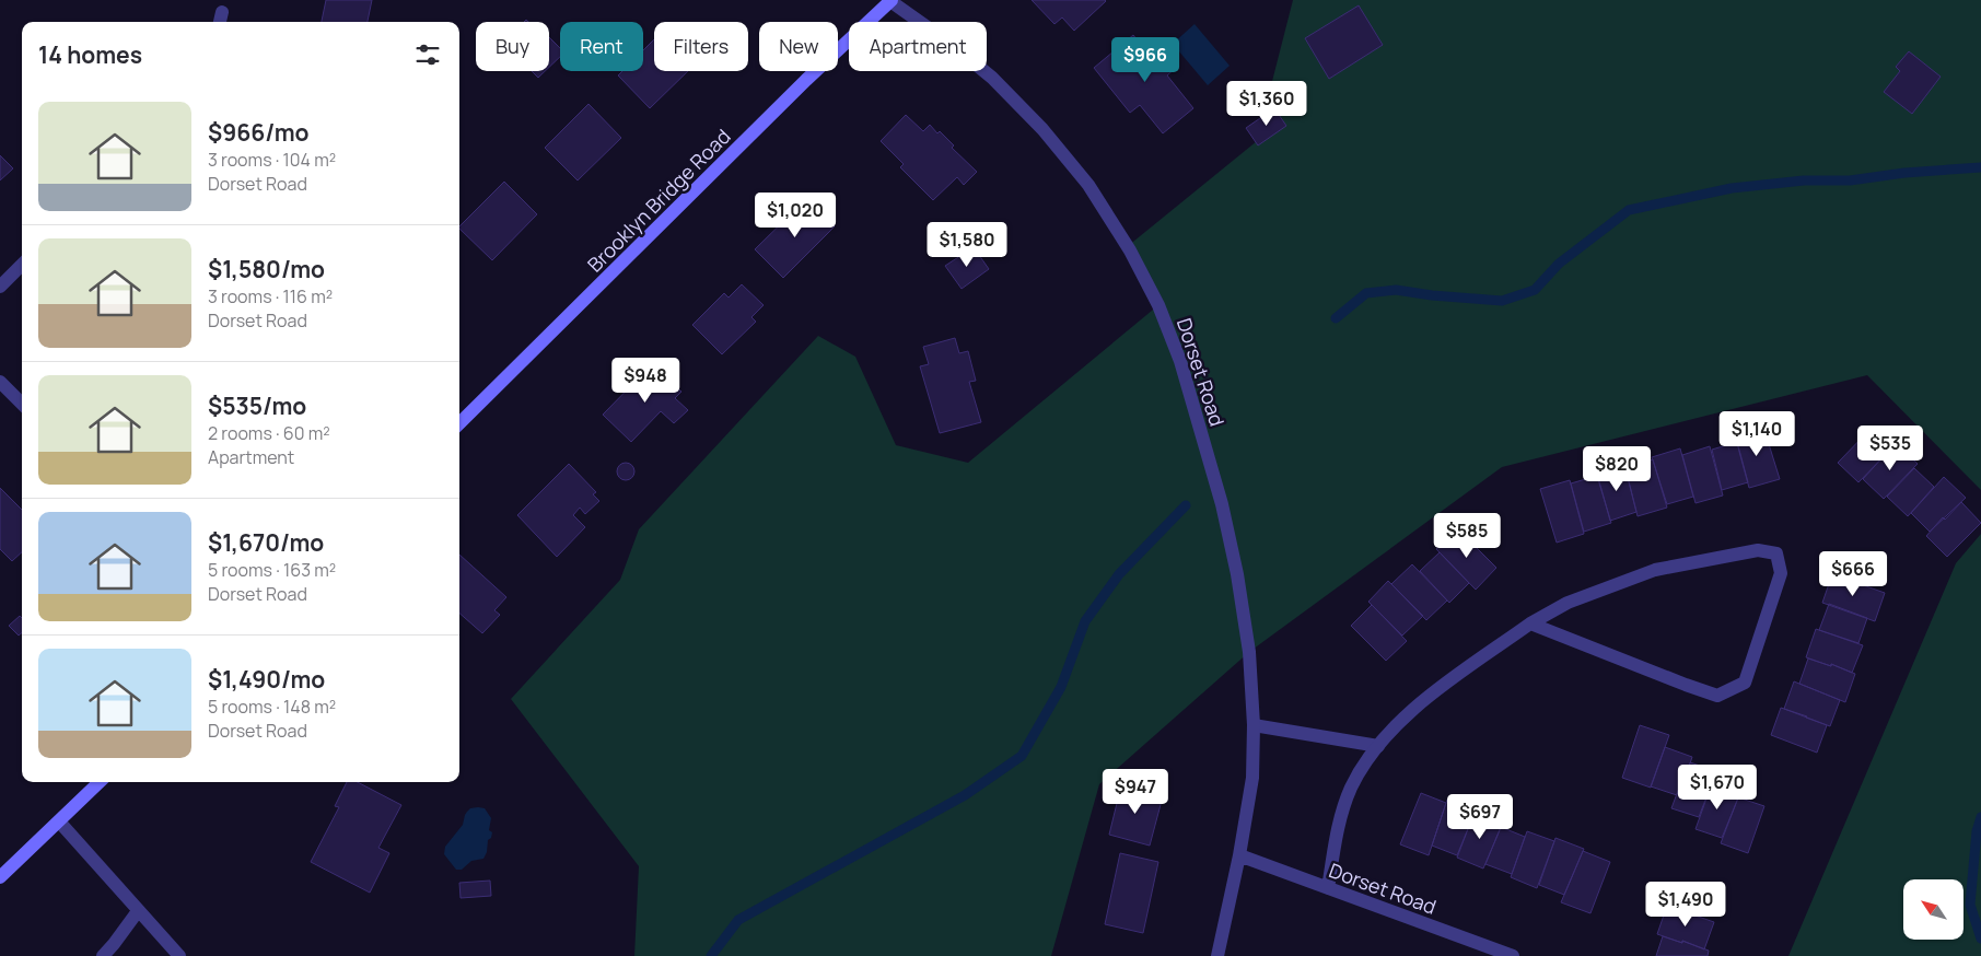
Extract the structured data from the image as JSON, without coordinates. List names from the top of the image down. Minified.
{"streets":{"street":["Brooklyn Bridge Road","Dorset Road"]},"crossings":[["Brooklyn Bridge Road","Dorset Road"]],"north":"top left","page":{"chip":["Buy","Rent","Filters","New","Apartment"],"heading":"14 homes","price":["$966","$1,360","$1,020","$1,580","$948","$1,140","$535","$820","$585","$666","$1,670","$947","$697","$1,490"],"list":[{"name":"$966/mo","note":"3 rooms · 104 m² · Dorset Road"},{"name":"$1,580/mo","note":"3 rooms · 116 m² · Dorset Road"},{"name":"$535/mo","note":"2 rooms · 60 m² · Apartment"},{"name":"$1,670/mo","note":"5 rooms · 163 m² · Dorset Road"},{"name":"$1,490/mo","note":"5 rooms · 148 m² · Dorset Road"}]}}
